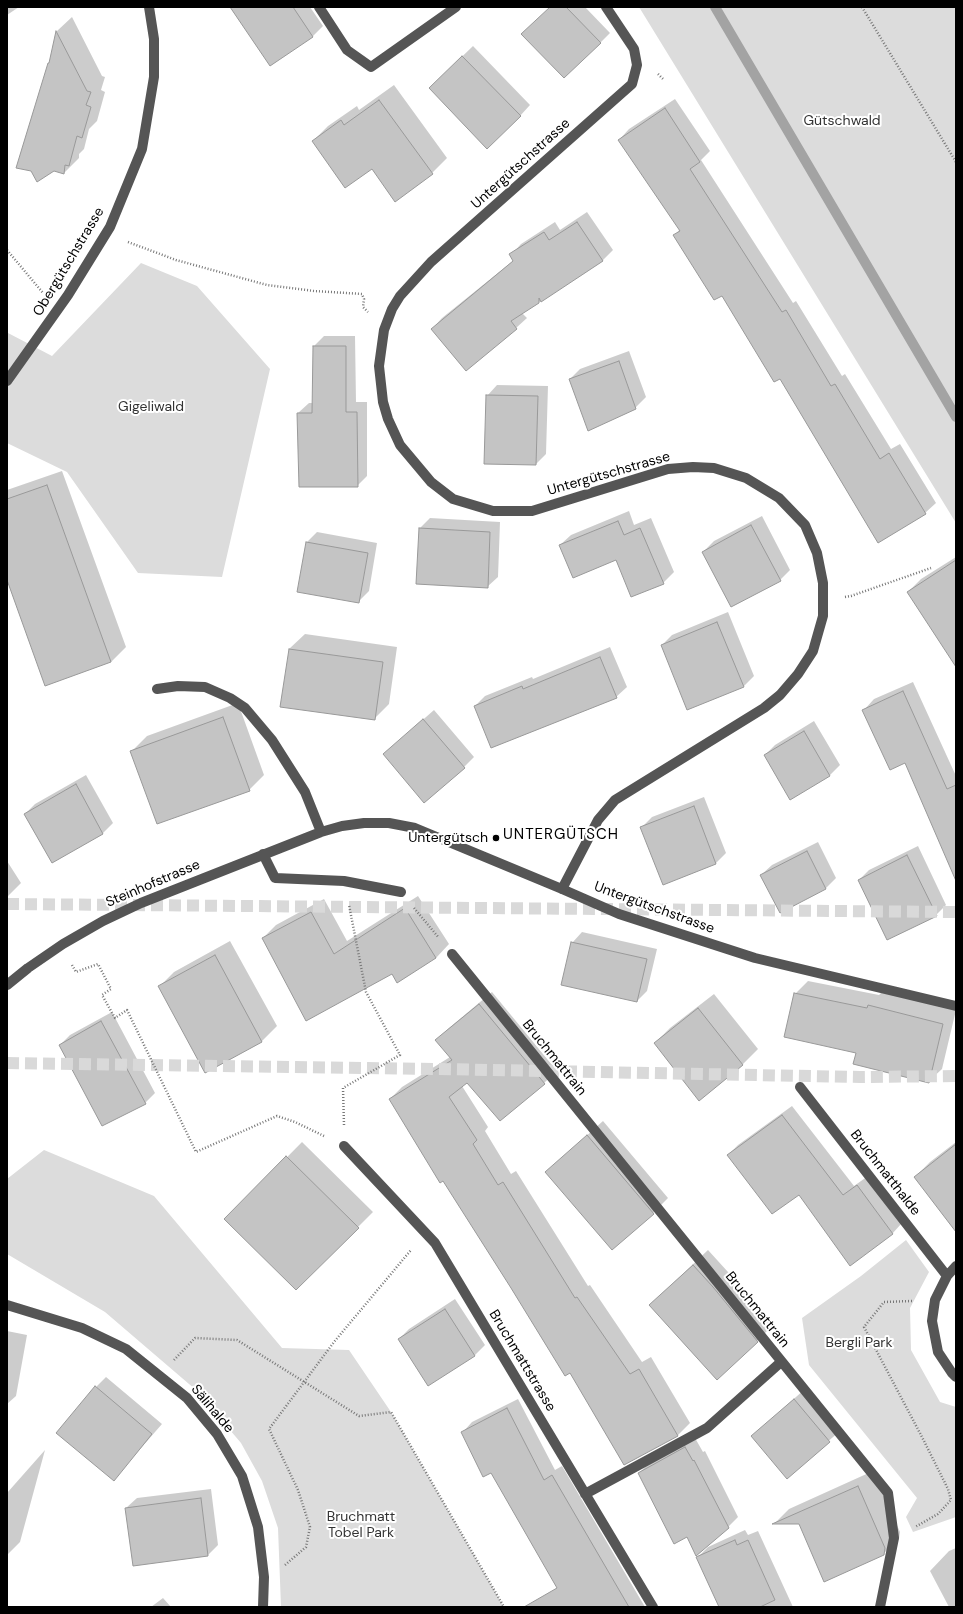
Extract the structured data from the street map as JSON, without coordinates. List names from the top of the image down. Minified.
{"streets":{"street":["Untergütschstrasse","Obergütschstrasse","Steinhofstrasse","Bruchmattrain","Bruchmatthalde","Bruchmattstrasse","Sälihalde"]},"crossings":[["Untergütschstrasse","Steinhofstrasse"],["Bruchmattrain","Bruchmattstrasse"]],"districts":["UNTERGÜTSCH"],"parks":["Gütschwald","Gigeliwald","Bergli Park","Bruchmatt Tobel Park"],"places":["Untergütsch"]}
